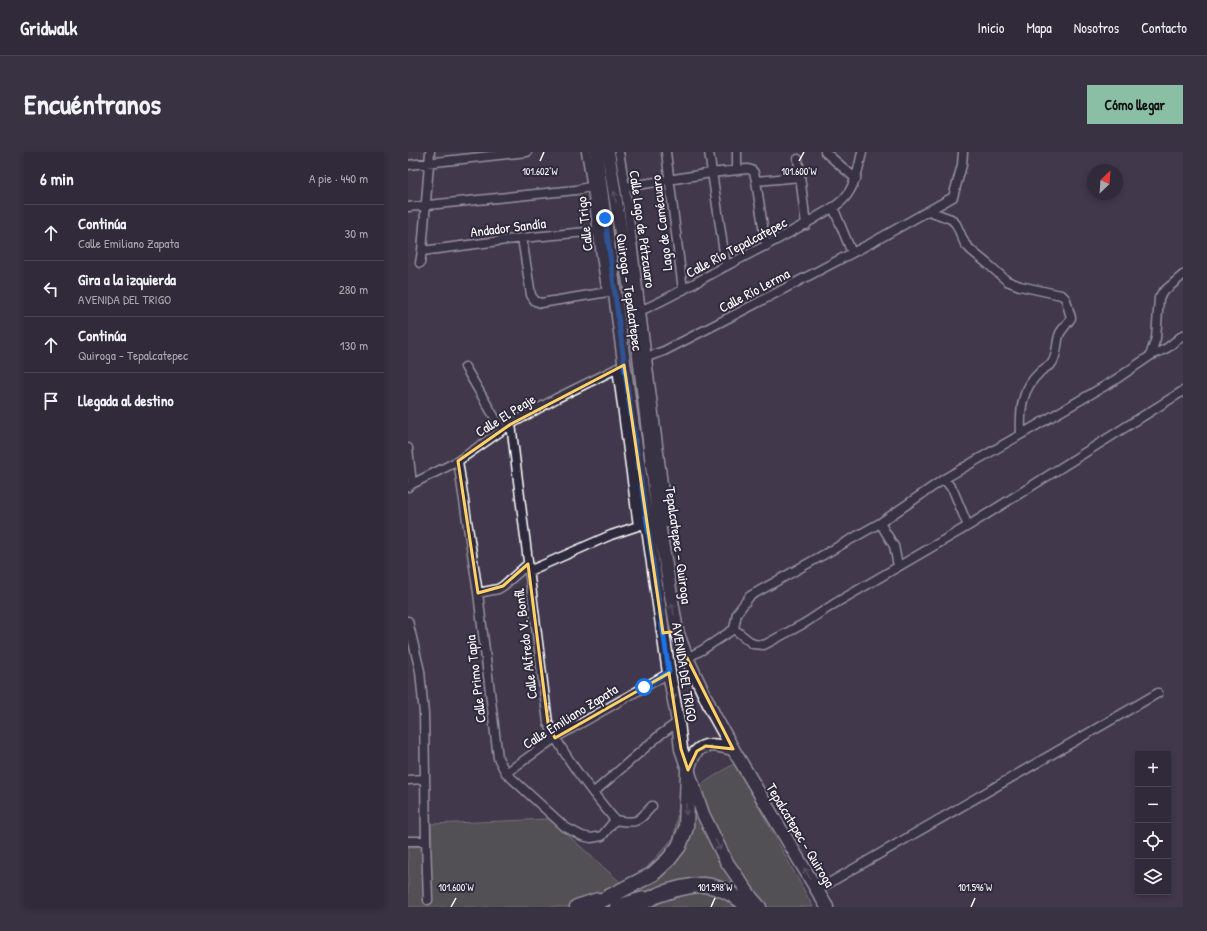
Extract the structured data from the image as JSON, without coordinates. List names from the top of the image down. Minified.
{"streets":{"main road":["Quiroga - Tepalcatepec","Tepalcatepec - Quiroga","AVENIDA DEL TRIGO"],"street":["Lago de Camécuaro","Calle Trigo","Andador Sandía","Calle Lago de Pátzcuaro","Calle Río Tepalcatepec","Calle Río Lerma","Calle El Peaje","Calle Alfredo V. Bonfil","Calle Primo Tapia","Calle Emiliano Zapata"]},"crossings":[["Lago de Camécuaro","Calle Río Tepalcatepec"],["Calle Trigo","Andador Sandía"],["Calle Trigo","Quiroga - Tepalcatepec"],["Calle Lago de Pátzcuaro","Calle Río Tepalcatepec"],["Calle Lago de Pátzcuaro","Calle Río Lerma"],["Calle Lago de Pátzcuaro","Tepalcatepec - Quiroga"],["Calle Río Tepalcatepec","Tepalcatepec - Quiroga"],["Quiroga - Tepalcatepec","Calle El Peaje"],["Quiroga - Tepalcatepec","AVENIDA DEL TRIGO"],["Calle El Peaje","Calle Alfredo V. Bonfil"],["Calle El Peaje","AVENIDA DEL TRIGO"],["Calle El Peaje","Calle Primo Tapia"],["Calle Alfredo V. Bonfil","Calle Primo Tapia"],["Calle Alfredo V. Bonfil","Calle Emiliano Zapata"],["AVENIDA DEL TRIGO","Calle Emiliano Zapata"],["Calle Primo Tapia","Calle Emiliano Zapata"]],"north":"top right","page":{"header":"Gridwalk","nav":["Inicio","Mapa","Nosotros","Contacto"],"title":"Encuéntranos","buttons":"Cómo llegar","heading":["6 min","A pie · 440 m"],"list":[["Continúa","Calle Emiliano Zapata","30 m"],["Gira a la izquierda","AVENIDA DEL TRIGO","280 m"],["Continúa","Quiroga - Tepalcatepec","130 m"],"Llegada al destino"],"map_buttons":["+","−"]},"coordinates":["101.602°W","101.600°W","101.598°W","101.596°W"]}
